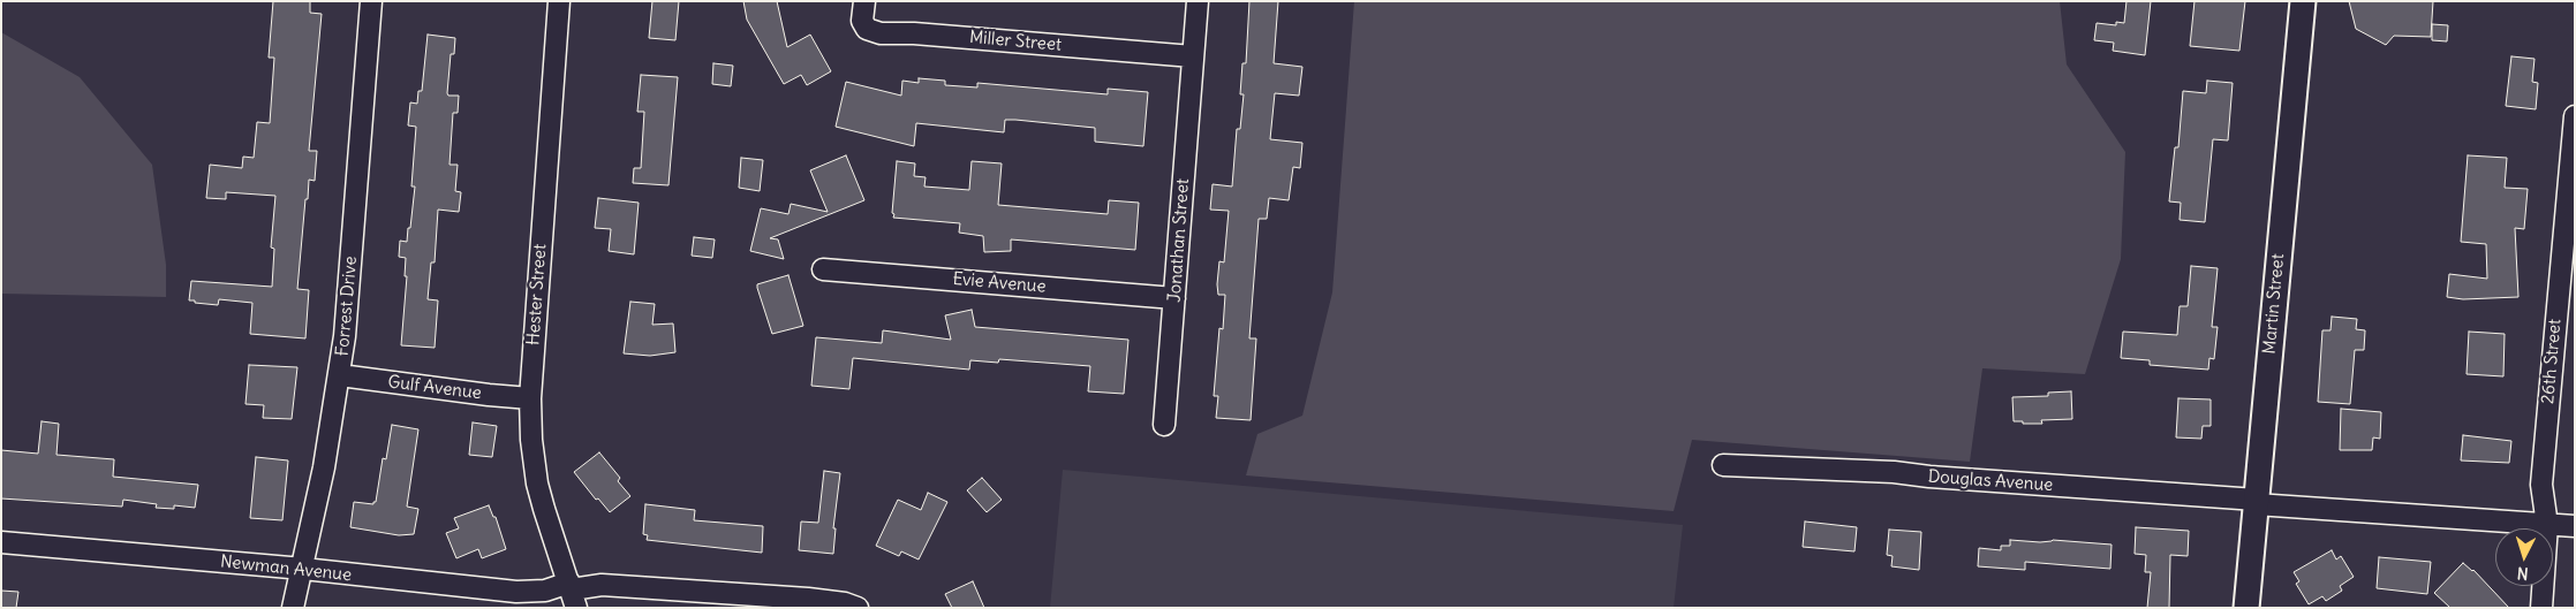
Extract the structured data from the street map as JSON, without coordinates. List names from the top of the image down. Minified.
{"streets":{"street":["Miller Street","Jonathan Street","Evie Avenue","Hester Street","Martin Street","Forrest Drive","26th Street","Gulf Avenue","Douglas Avenue","Newman Avenue"]},"crossings":[["Miller Street","Jonathan Street"],["Jonathan Street","Evie Avenue"],["Hester Street","Gulf Avenue"],["Hester Street","Newman Avenue"],["Martin Street","Douglas Avenue"],["Forrest Drive","Gulf Avenue"],["Forrest Drive","Newman Avenue"],["26th Street","Douglas Avenue"]],"north":"bottom"}
